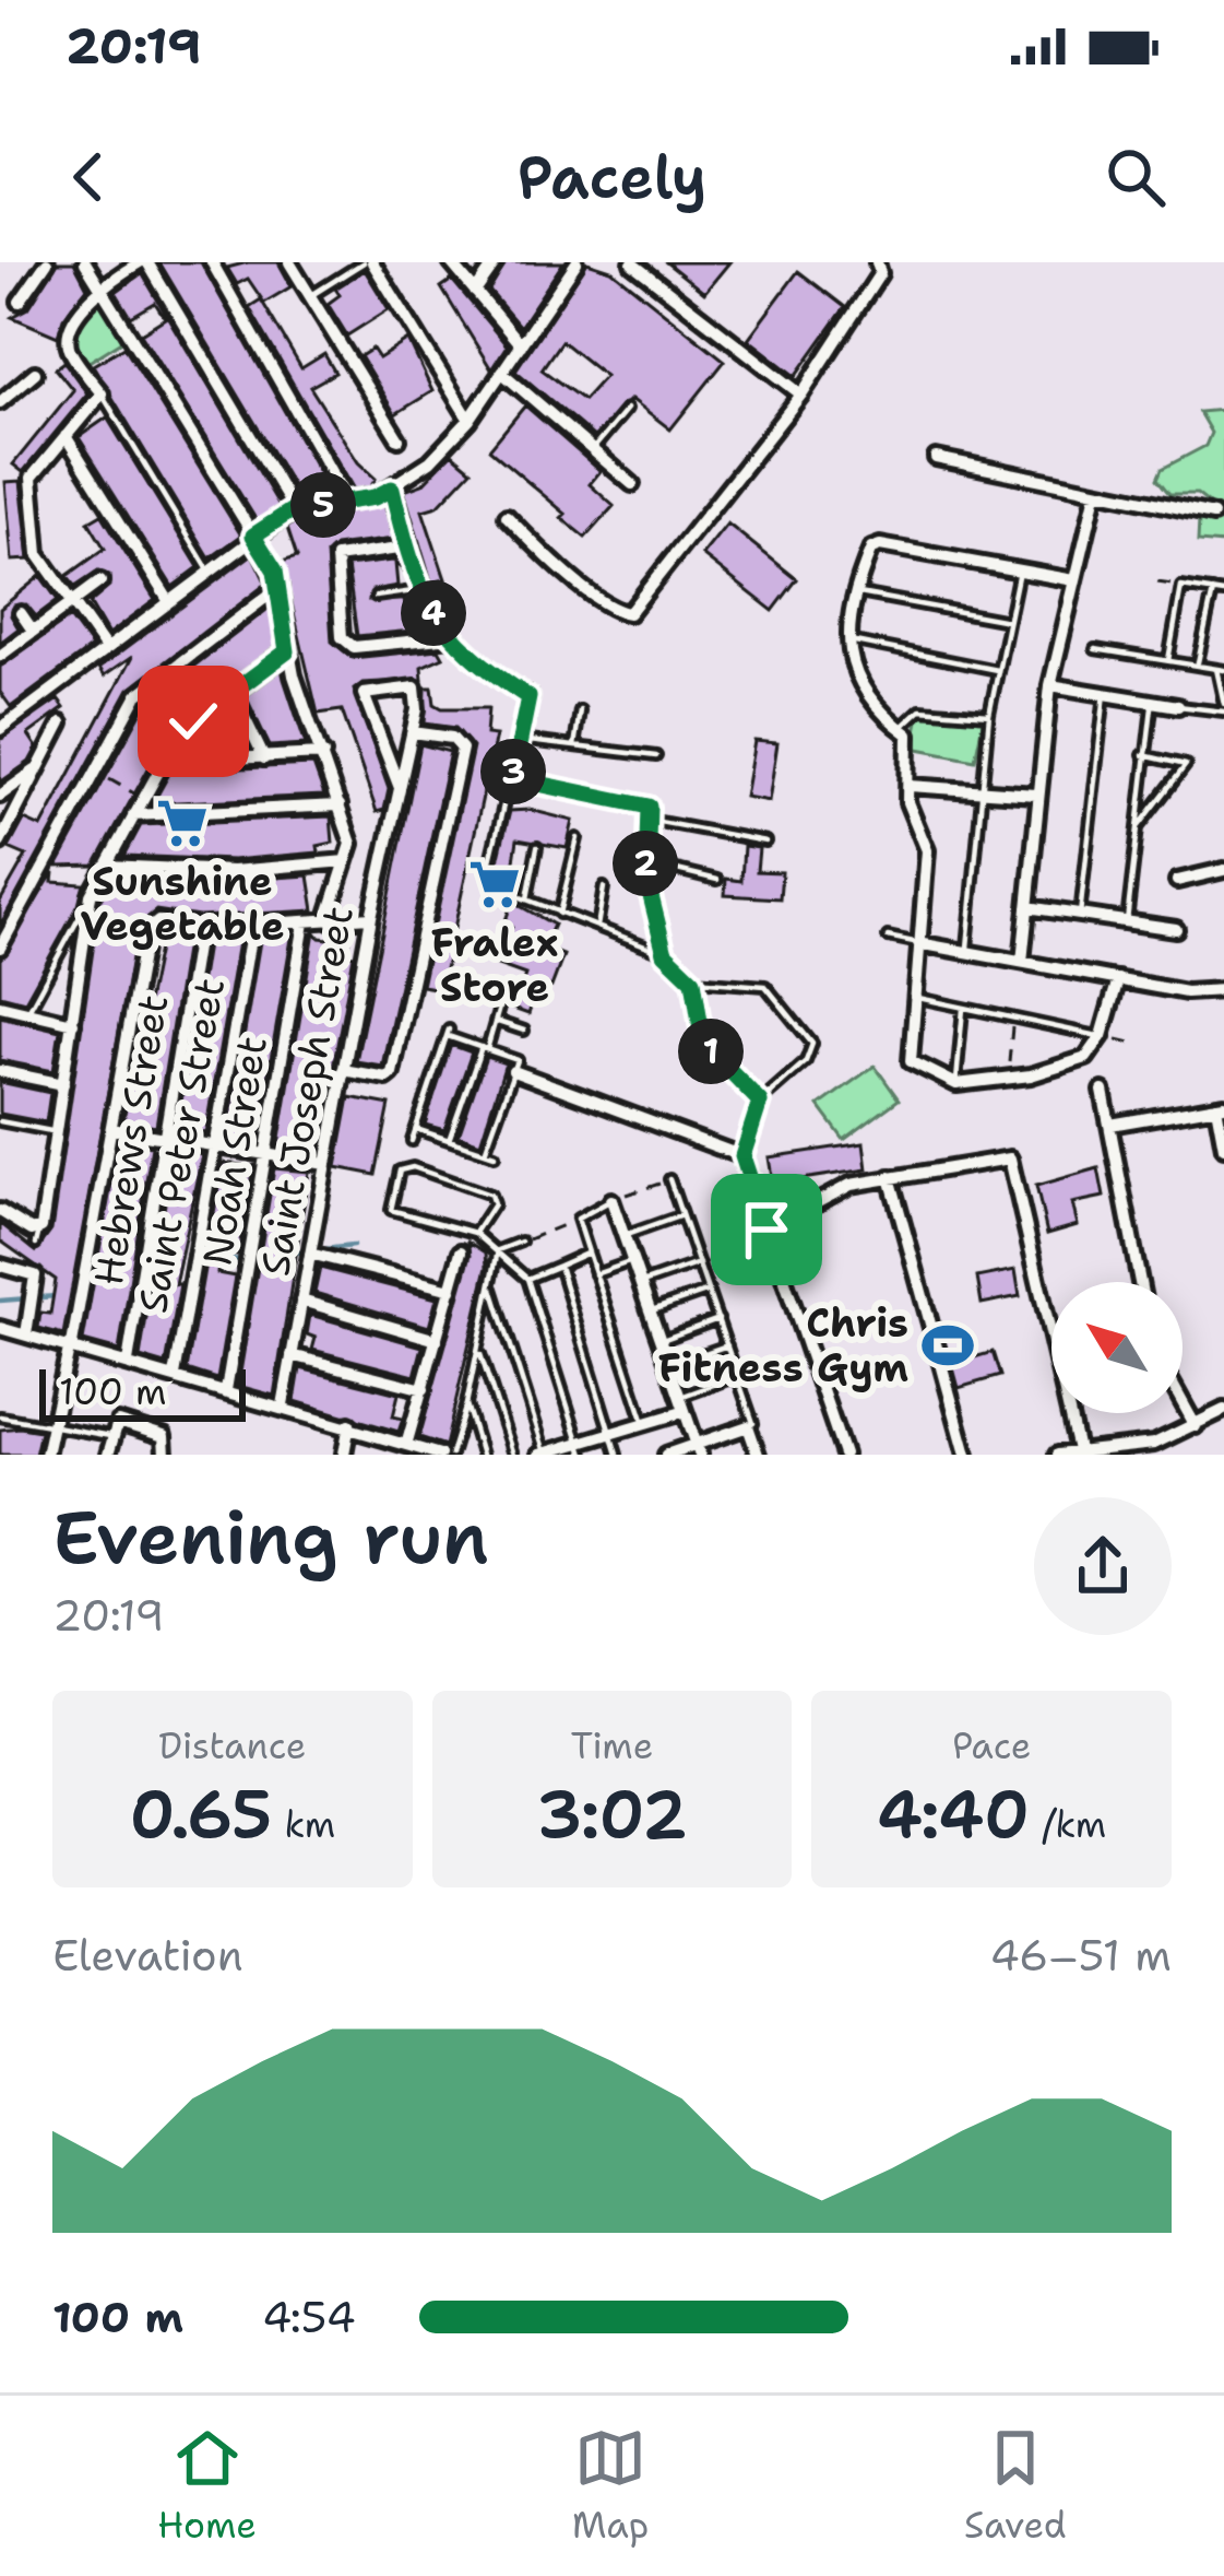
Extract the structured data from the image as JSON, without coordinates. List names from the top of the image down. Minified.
{"streets":{"street":["Saint Joseph Street","Hebrews Street","Saint Peter Street","Noah Street"]},"places":{"supermarket":["Sunshine Vegetable","Fralex Store"],"sports":["Chris Fitness Gym"]},"scale_bar":"100 m","north":"top left","page":{"status":"20:19","header":"Pacely","pins":["5","4","3","2","1"],"scale":"100 m","heading":["Evening run","20:19"],"stats":[["Distance","0.65 km"],["Time","3:02"],["Pace","4:40 /km"]],"chart":["Elevation","46–51 m"],"list":[{"name":"100 m","note":"4:54"}],"tabs":["Home","Map","Saved"]}}
